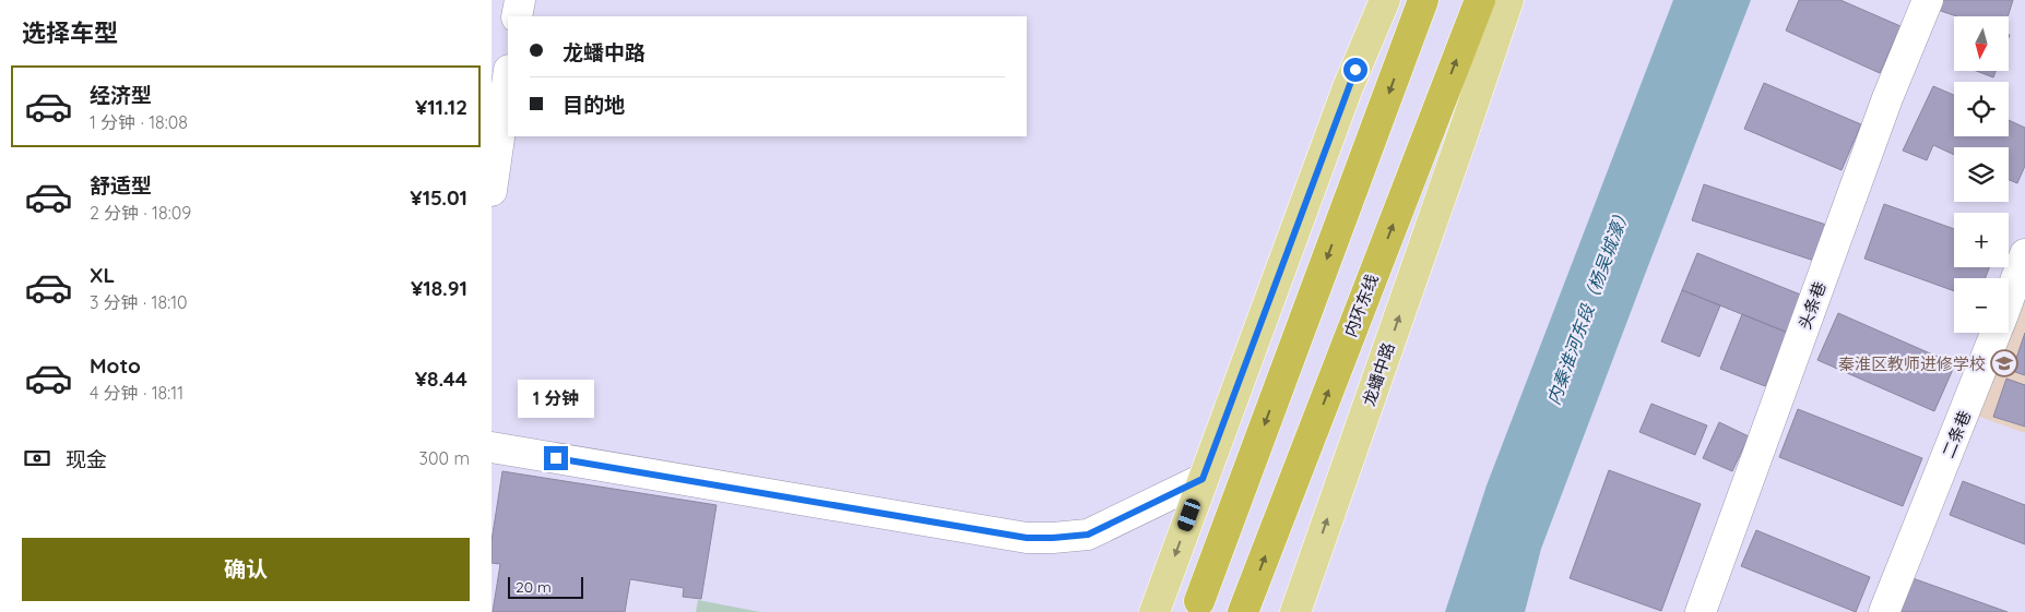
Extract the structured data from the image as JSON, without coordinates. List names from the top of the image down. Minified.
{"streets":{"highway":["内环东线"],"main road":["龙蟠中路"],"street":["头条巷","二条巷"]},"water":["内秦淮河东段（杨吴城濠）"],"places":{"school or university":["秦淮区教师进修学校"]},"scale_bar":"20 m","north":"bottom","page":{"heading":"选择车型","map_buttons":["+","−"],"banner":["龙蟠中路","目的地"],"list":[{"name":"经济型","note":"1 分钟 · 18:08","value":"¥11.12"},{"name":"舒适型","note":"2 分钟 · 18:09","value":"¥15.01"},{"name":"XL","note":"3 分钟 · 18:10","value":"¥18.91"},{"name":"Moto","note":"4 分钟 · 18:11","value":"¥8.44"}],"bubble":"1 分钟","pay":["现金","300 m"],"buttons":"确认","scale":"20 m"}}
